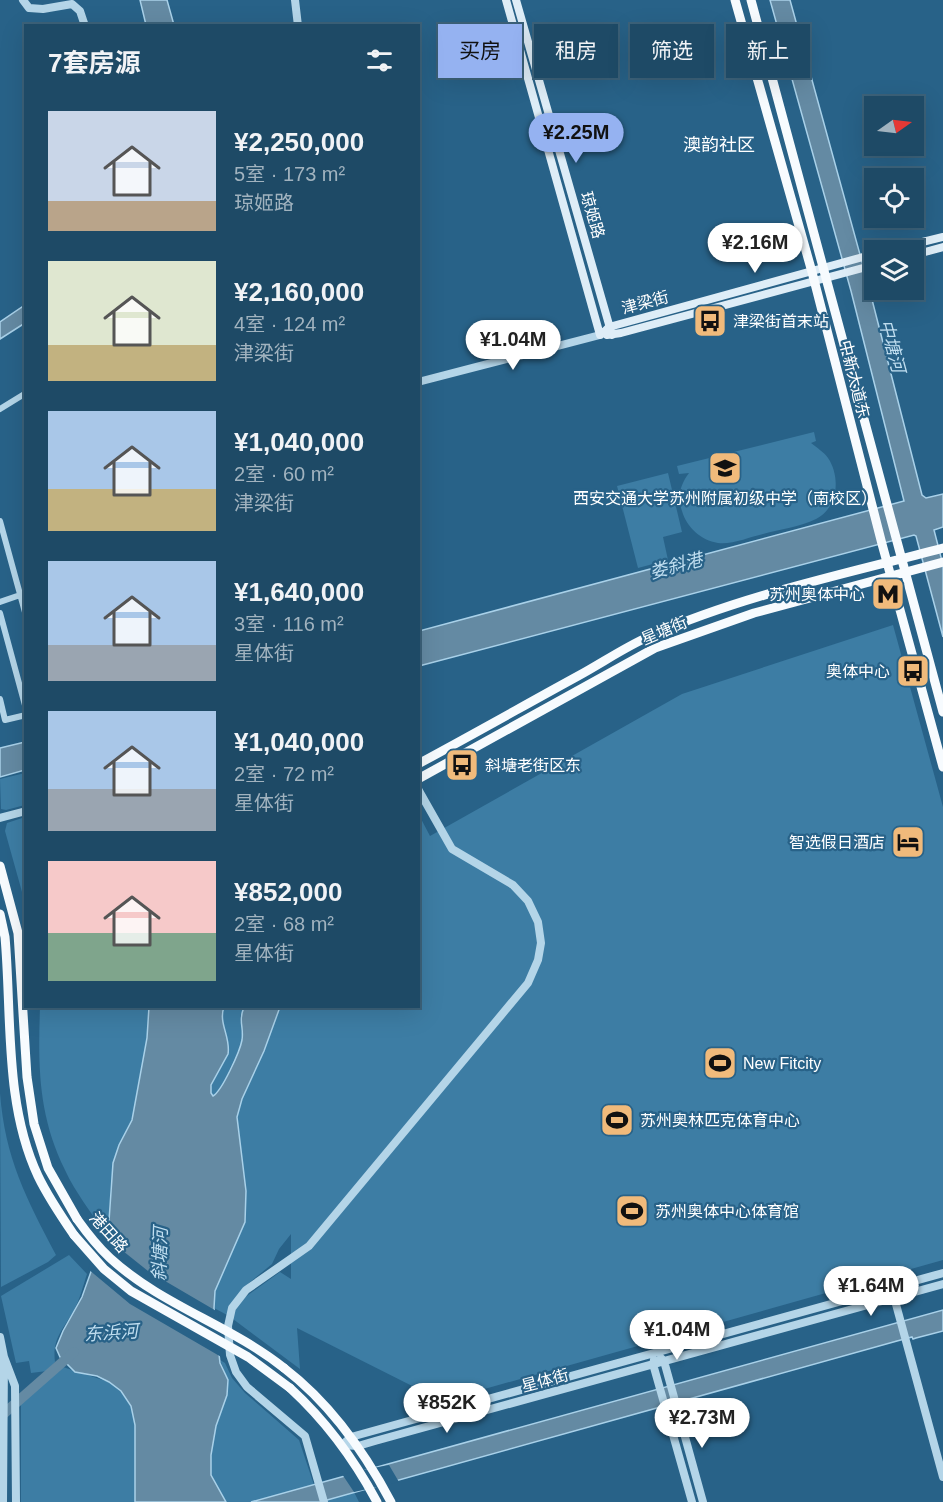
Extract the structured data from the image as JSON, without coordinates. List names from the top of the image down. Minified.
{"streets":{"main road":["琼姬路","津梁街","中新大道东","星塘街","港田路"],"street":["星体街"]},"crossings":[["琼姬路","津梁街"],["津梁街","中新大道东"],["中新大道东","星塘街"],["港田路","星体街"]],"districts":["澳韵社区"],"water":["中塘河","娄斜港","斜塘河","东浜河"],"places":{"bus stop":["津梁街首末站","奥体中心","斜塘老街区东"],"school or university":["西安交通大学苏州附属初级中学（南校区）"],"metro station":["苏州奥体中心"],"hotel":["智选假日酒店"],"sports":["New Fitcity","苏州奥林匹克体育中心","苏州奥体中心体育馆"]},"north":"right","page":{"chip":["买房","租房","筛选","新上"],"heading":"7套房源","list":[{"name":"¥2,250,000","note":"5室 · 173 m² · 琼姬路"},{"name":"¥2,160,000","note":"4室 · 124 m² · 津梁街"},{"name":"¥1,040,000","note":"2室 · 60 m² · 津梁街"},{"name":"¥1,640,000","note":"3室 · 116 m² · 星体街"},{"name":"¥1,040,000","note":"2室 · 72 m² · 星体街"},{"name":"¥852,000","note":"2室 · 68 m² · 星体街"}],"price":["¥2.25M","¥2.16M","¥1.04M","¥1.64M","¥1.04M","¥852K","¥2.73M"]}}
